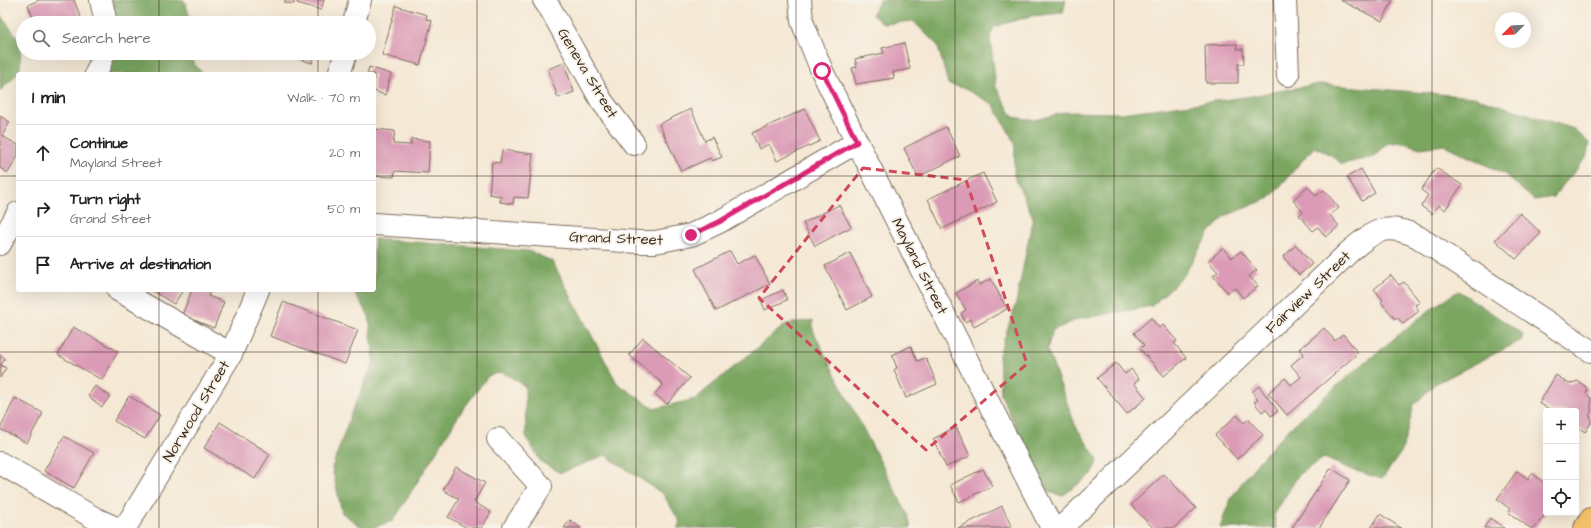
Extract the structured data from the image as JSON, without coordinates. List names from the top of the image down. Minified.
{"streets":{"street":["Geneva Street","Grand Street","Mayland Street","Fairview Street","Norwood Street"]},"crossings":[["Grand Street","Mayland Street"]],"north":"bottom left","page":{"search":"Search here","heading":["1 min","Walk · 70 m"],"list":[["Continue","Mayland Street","20 m"],["Turn right","Grand Street","50 m"],"Arrive at destination"],"map_buttons":["+","−"]}}
